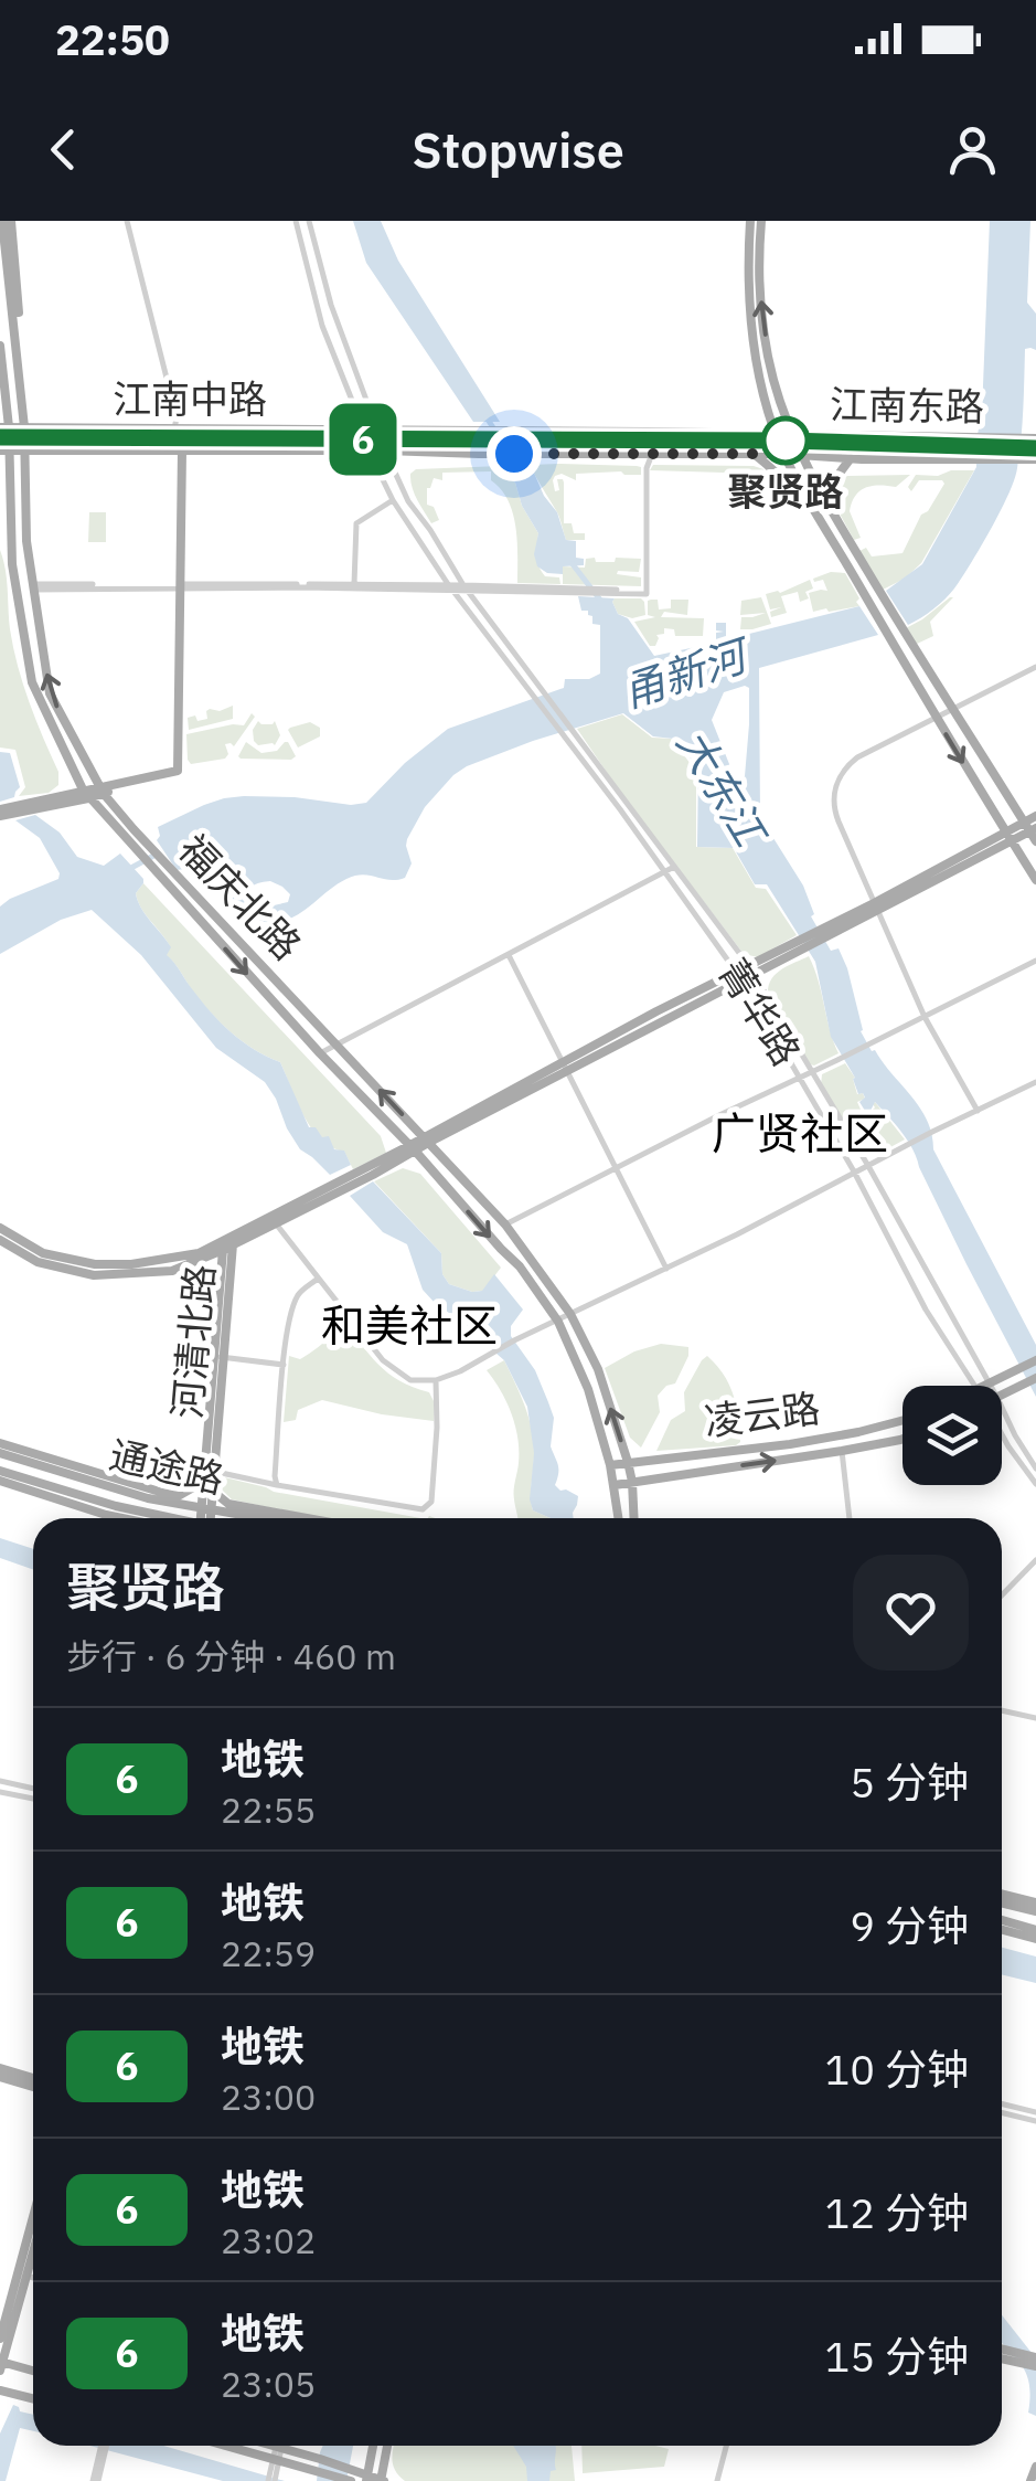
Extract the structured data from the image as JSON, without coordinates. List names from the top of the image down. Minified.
{"streets":{"main road":["江南中路","江南东路","福庆北路","河清北路","凌云路","通途路"],"street":["菁华路"]},"crossings":[["江南中路","江南东路"],["江南中路","福庆北路"],["江南中路","菁华路"],["福庆北路","凌云路"],["河清北路","通途路"]],"districts":["广贤社区","和美社区"],"water":["甬新河","大东江"],"places":["聚贤路"],"lines":["metro line 6"],"page":{"status":"22:50","header":"Stopwise","on_map":"6","heading":["聚贤路","步行 · 6 分钟 · 460 m"],"list":[{"mark":"6","name":"地铁","note":"22:55","value":"5 分钟"},{"mark":"6","name":"地铁","note":"22:59","value":"9 分钟"},{"mark":"6","name":"地铁","note":"23:00","value":"10 分钟"},{"mark":"6","name":"地铁","note":"23:02","value":"12 分钟"},{"mark":"6","name":"地铁","note":"23:05","value":"15 分钟"}]}}
